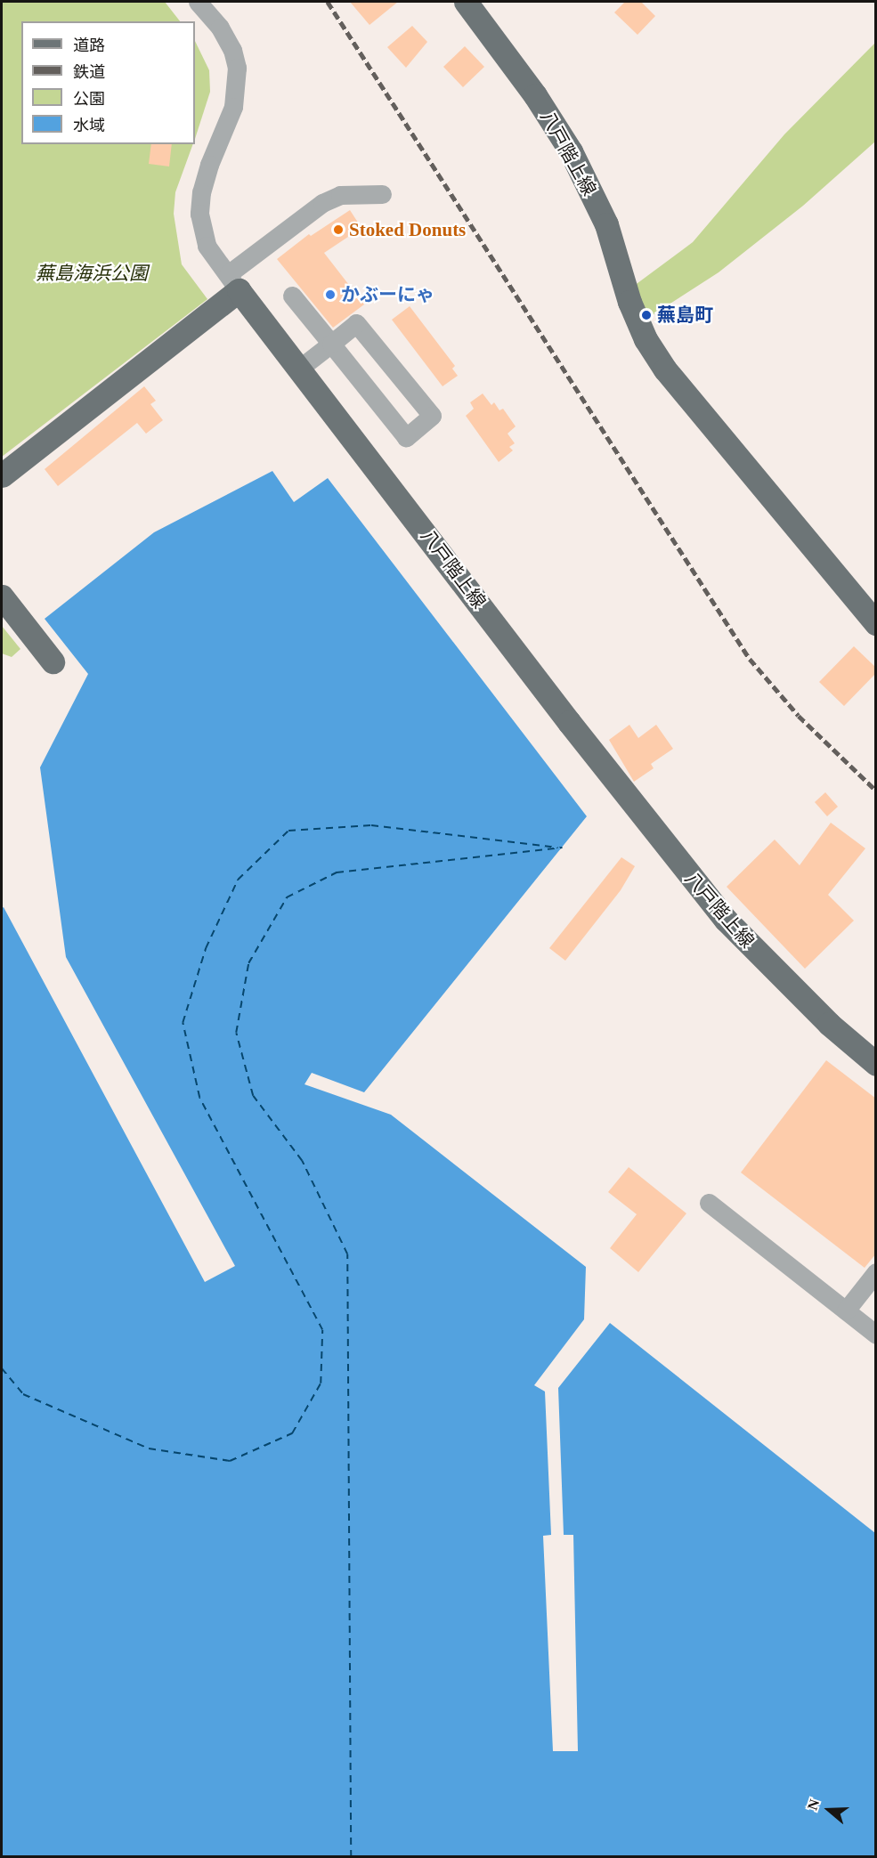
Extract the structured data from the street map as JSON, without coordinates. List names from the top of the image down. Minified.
{"streets":{"main road":["八戸階上線"]},"parks":["蕪島海浜公園"],"places":["Stoked Donuts","かぶーにゃ","蕪島町"],"legend":["道路","鉄道","公園","水域"],"north":"left"}
